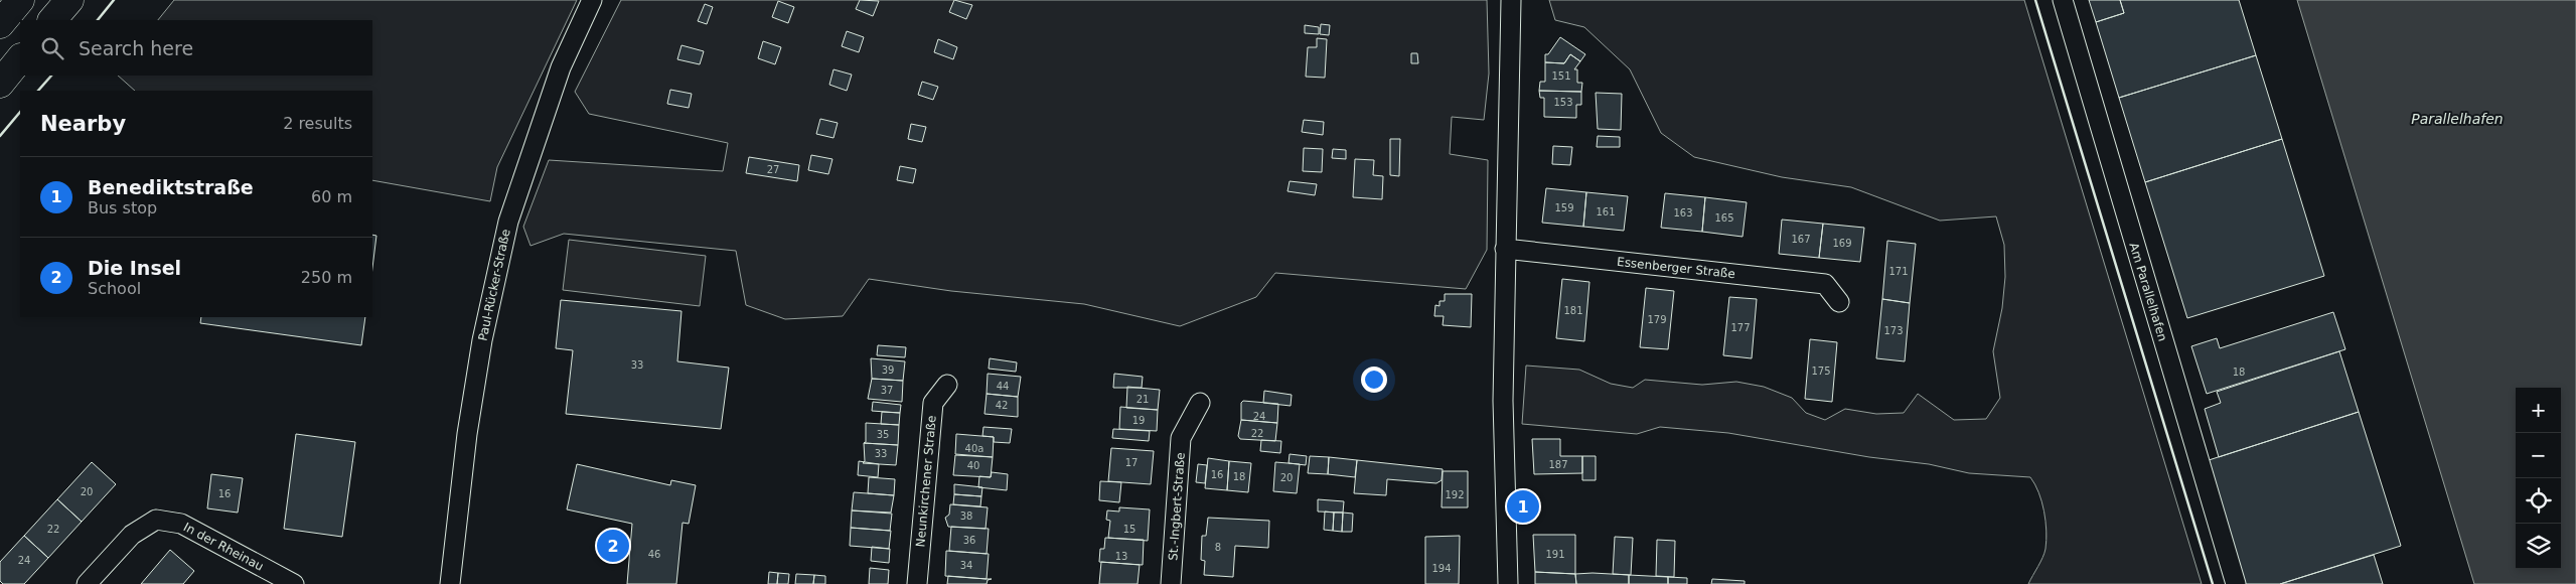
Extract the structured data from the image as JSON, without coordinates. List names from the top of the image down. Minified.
{"streets":{"street":["Essenberger Straße","Paul-Rücker-Straße","Am Parallelhafen","Neunkirchener Straße","St.-Ingbert-Straße","In der Rheinau"]},"water":["Parallelhafen"],"house_numbers":["151","153","27","159","161","163","165","167","169","171","181","179","177","173","33","39","175","18","44","37","21","42","24","19","22","35","40a","33","17","187","40","16","18","20","20","16","192","38","22","15","36","8","46","191","13","24","34","194"],"page":{"search":"Search here","heading":["Nearby","2 results"],"list":[{"mark":"1","name":"Benediktstraße","note":"Bus stop","value":"60 m"},{"mark":"2","name":"Die Insel","note":"School","value":"250 m"}],"map_buttons":["+","−"],"pins":["1","2"]}}
